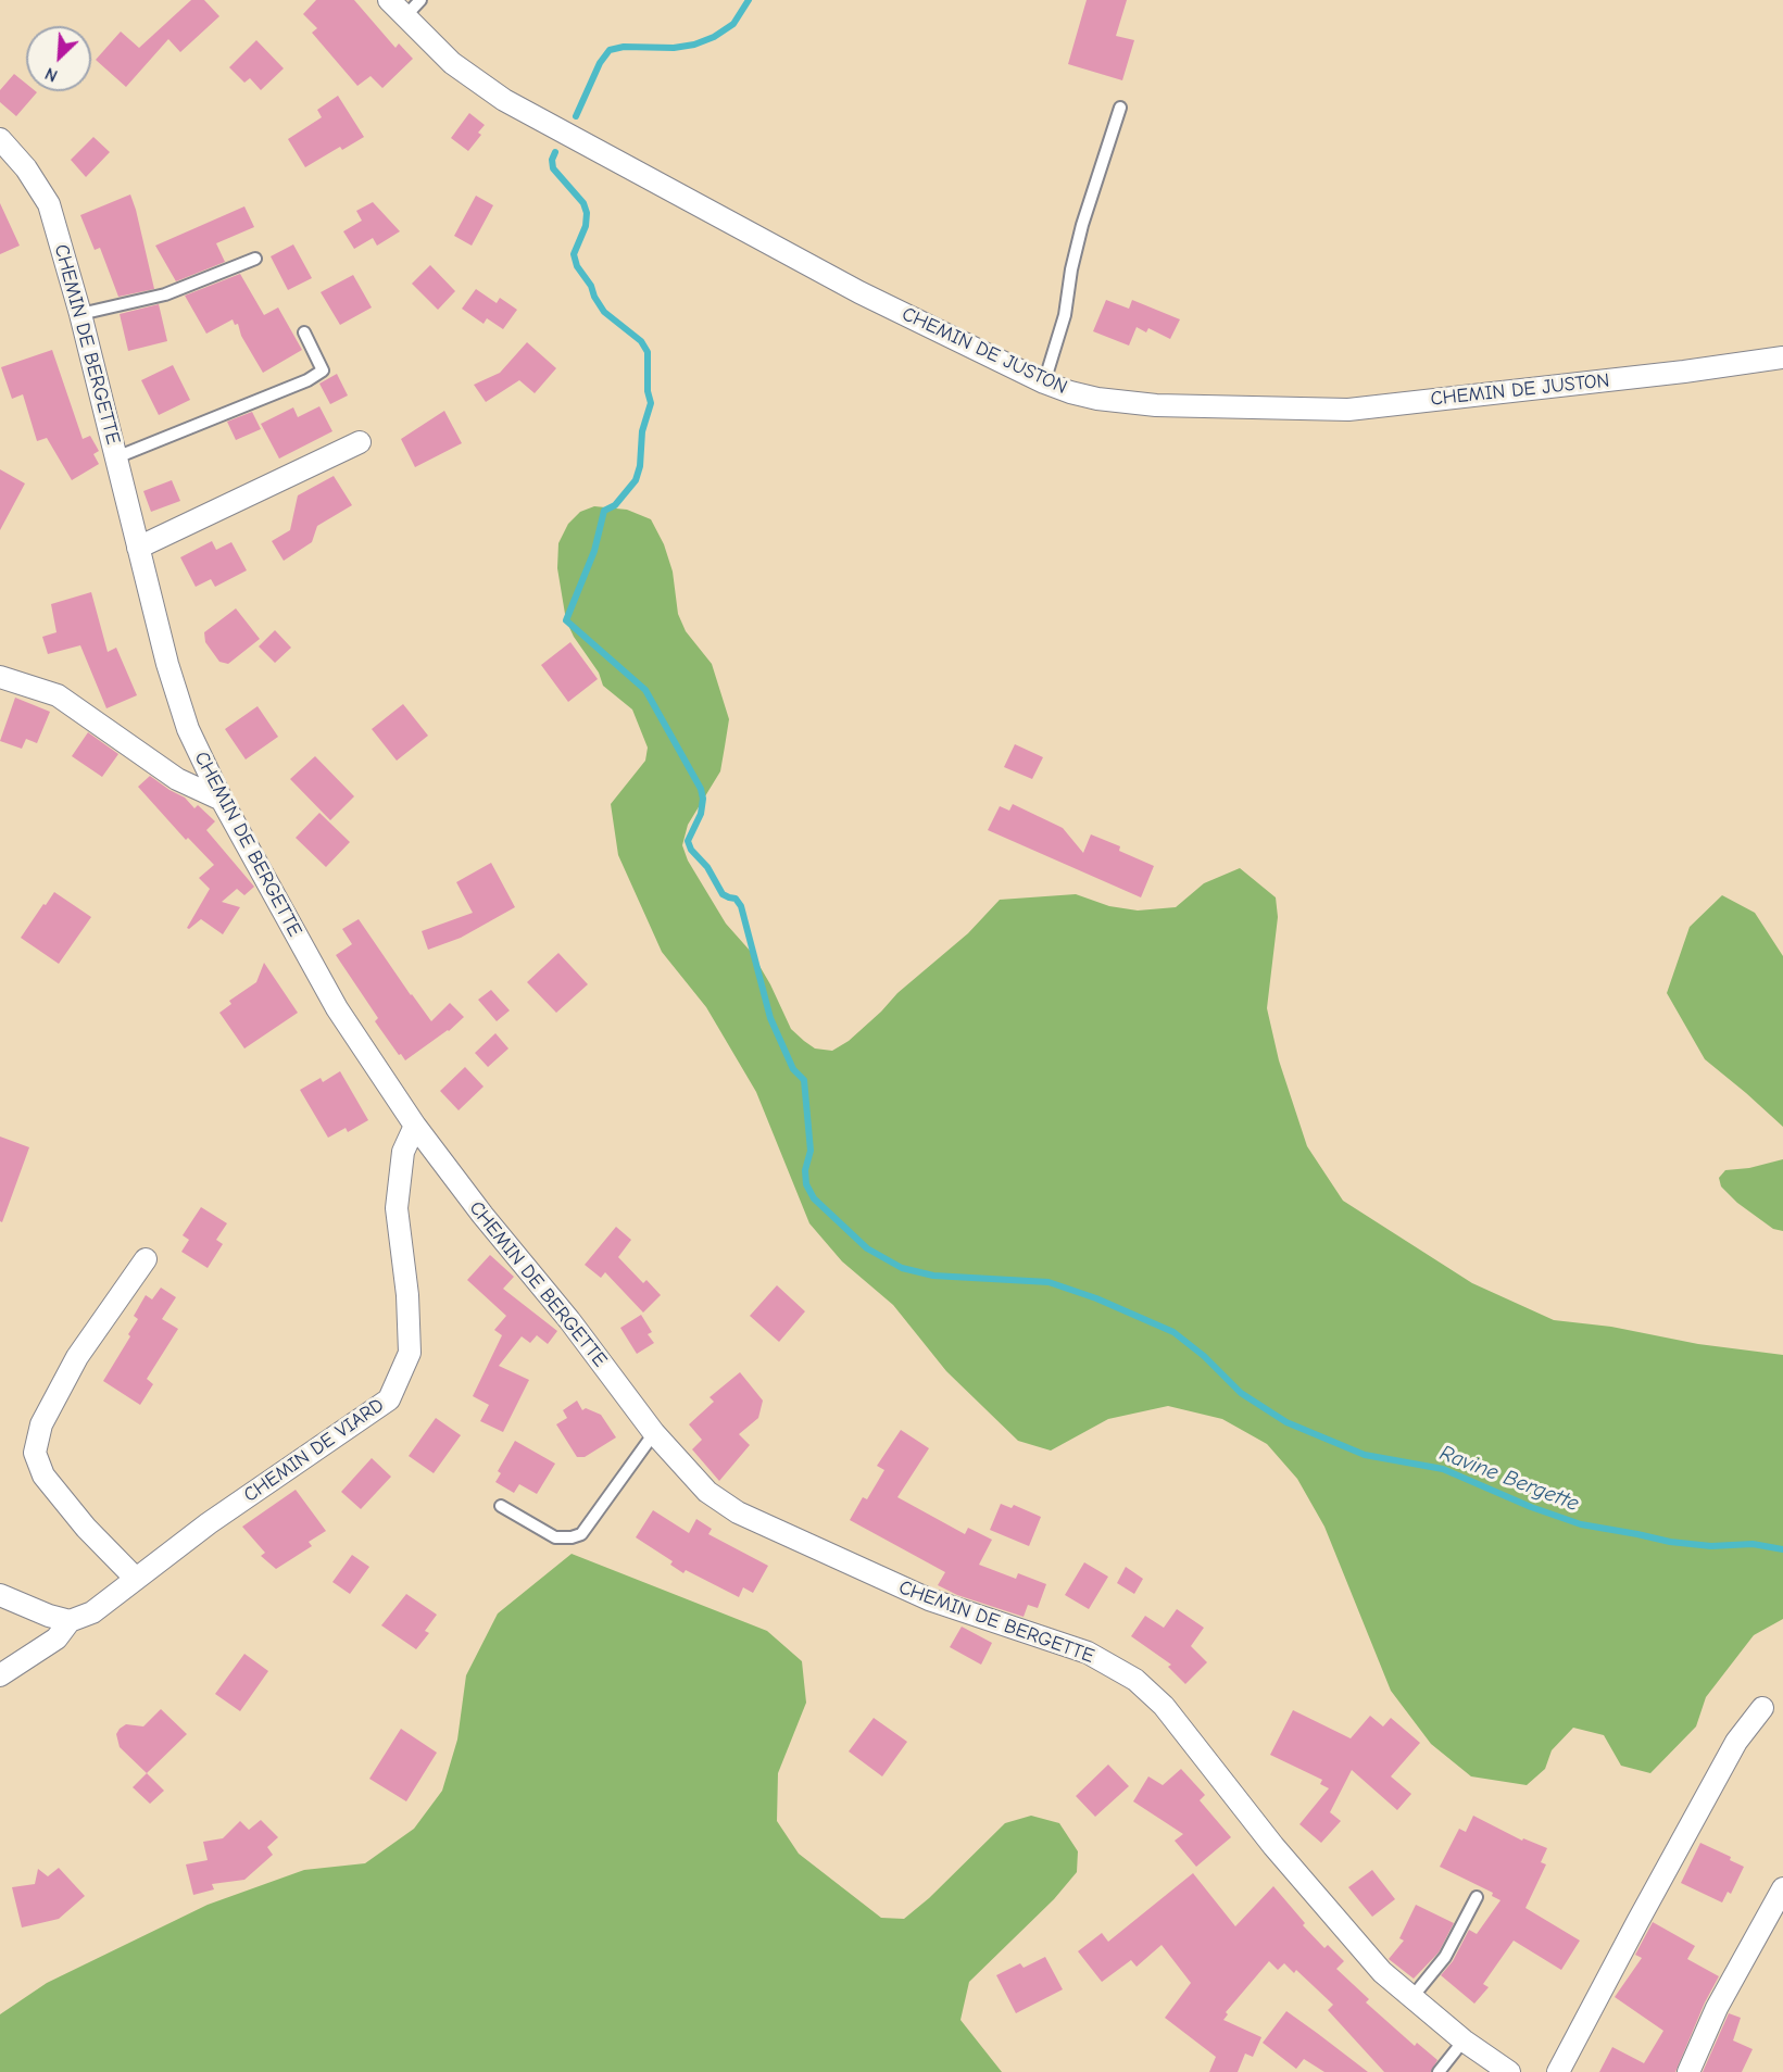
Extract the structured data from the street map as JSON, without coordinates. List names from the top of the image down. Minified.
{"streets":{"street":["CHEMIN DE BERGETTE","CHEMIN DE JUSTON","CHEMIN DE VIARD"]},"crossings":[["CHEMIN DE BERGETTE","CHEMIN DE VIARD"]],"water":["Ravine Bergette"],"north":"bottom left"}
